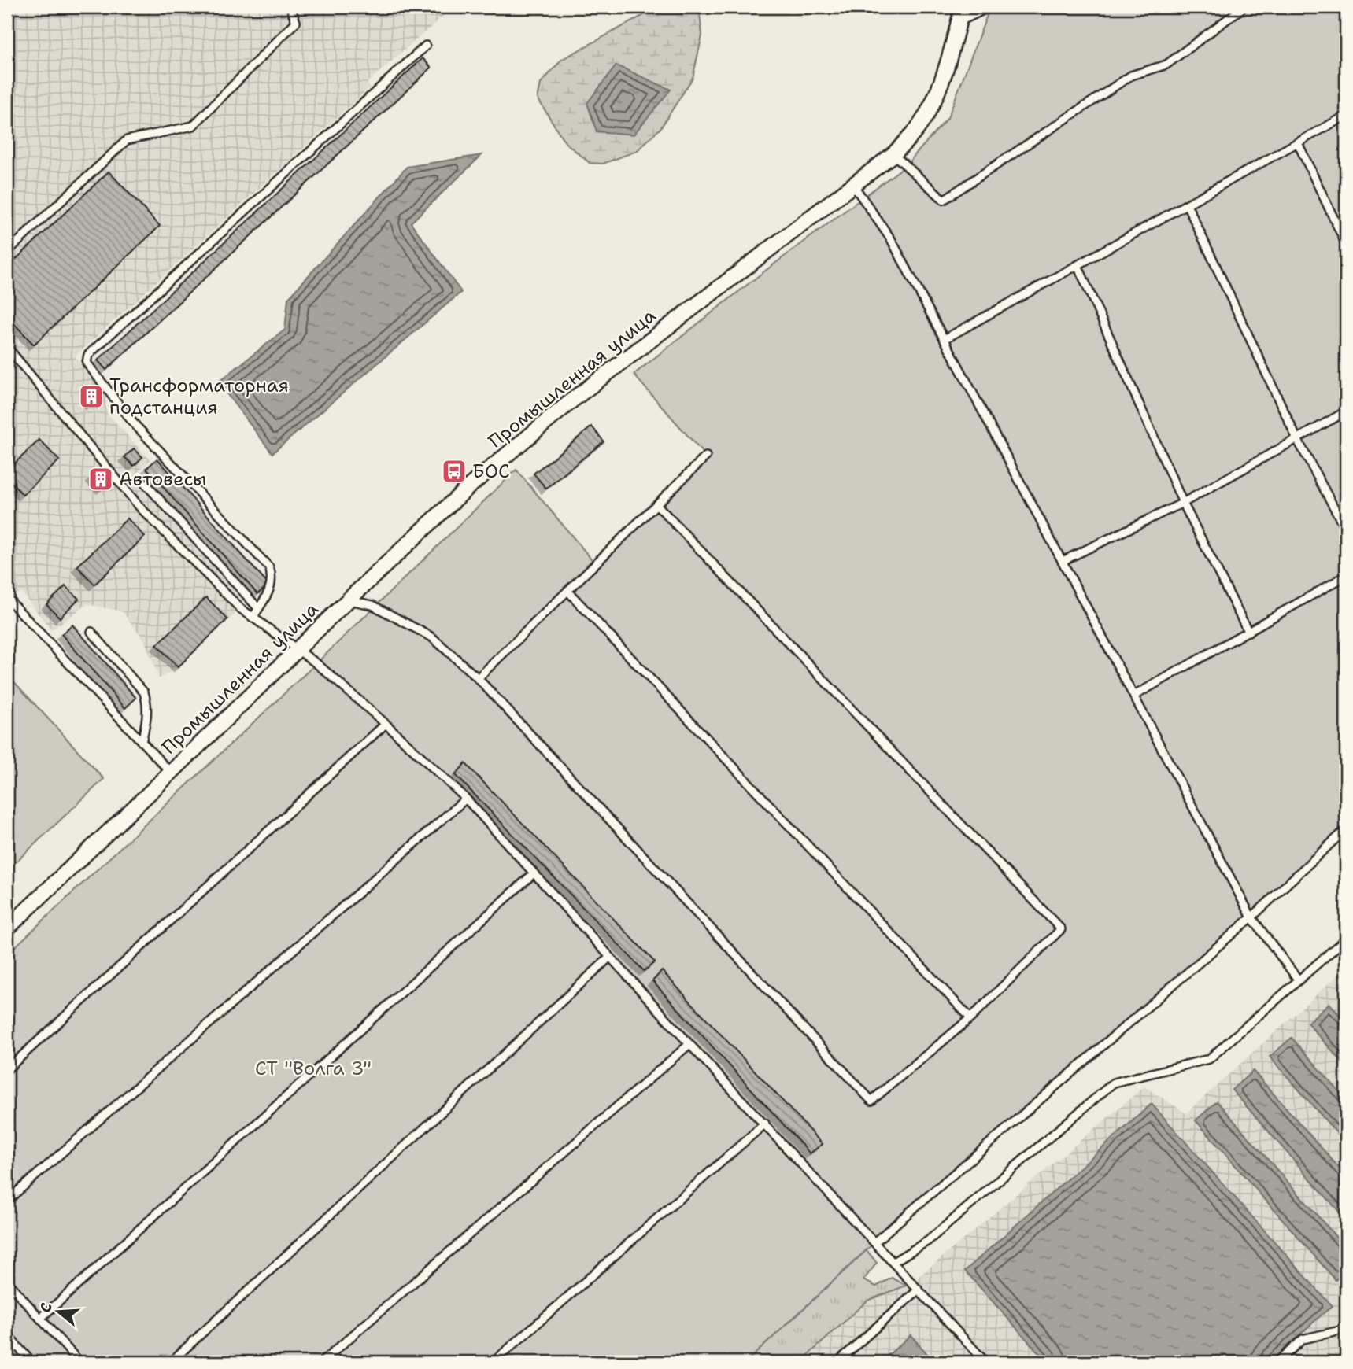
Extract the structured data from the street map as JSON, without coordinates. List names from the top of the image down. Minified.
{"streets":{"street":["Промышленная улица"]},"parks":["СТ \"Волга 3\""],"places":{"building":["Трансформаторная подстанция","Автовесы"],"bus stop":["БОС"]},"north":"left"}
